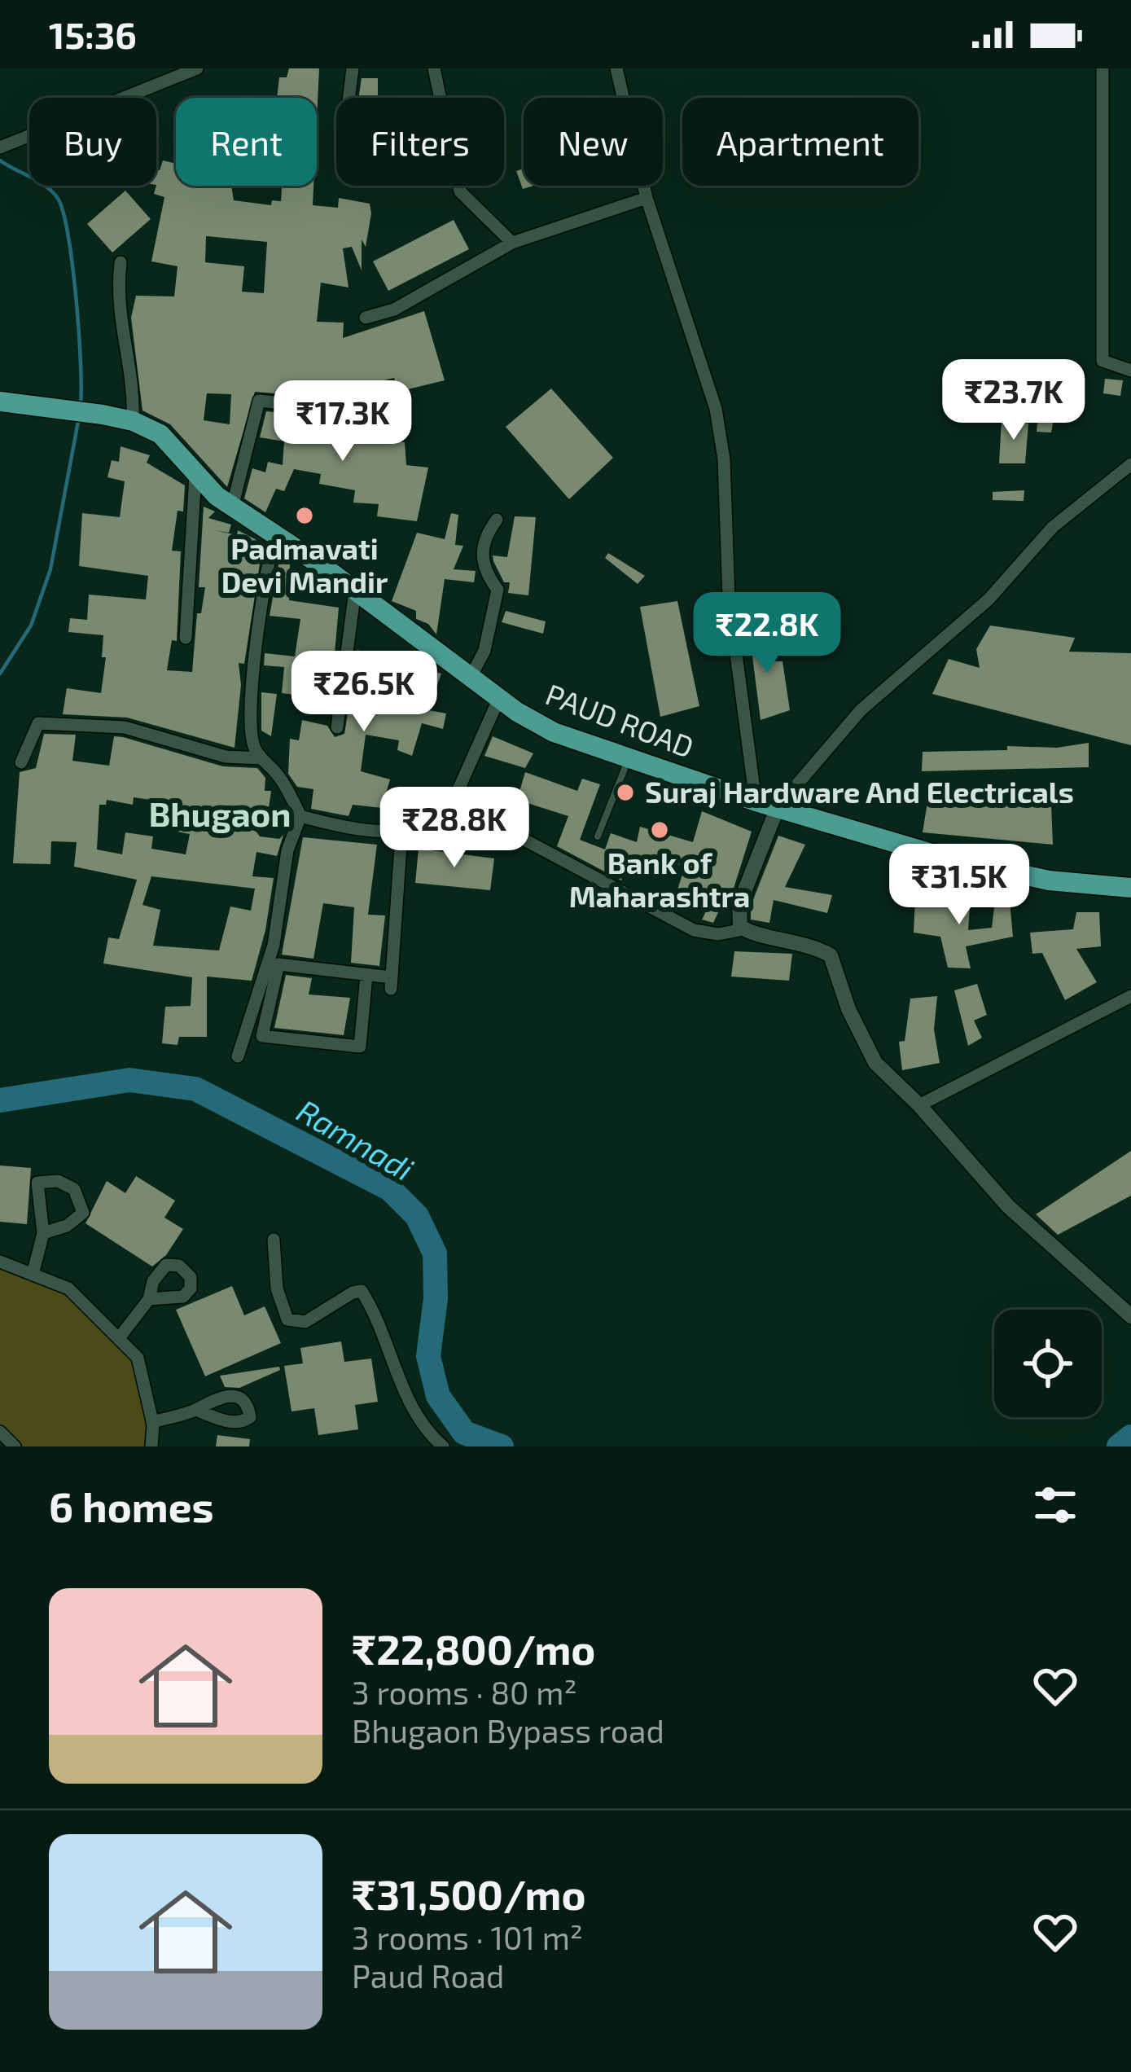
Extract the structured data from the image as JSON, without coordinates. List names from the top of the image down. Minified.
{"streets":{"main road":["PAUD ROAD"]},"districts":["Bhugaon"],"water":["Ramnadi"],"places":["Padmavati Devi Mandir","Suraj Hardware And Electricals","Bank of Maharashtra"],"page":{"status":"15:36","chip":["Buy","Rent","Filters","New","Apartment"],"price":["₹23.7K","₹17.3K","₹22.8K","₹26.5K","₹28.8K","₹31.5K"],"heading":"6 homes","list":[{"name":"₹22,800/mo","note":"3 rooms · 80 m² · Bhugaon Bypass road"},{"name":"₹31,500/mo","note":"3 rooms · 101 m² · Paud Road"}]}}
